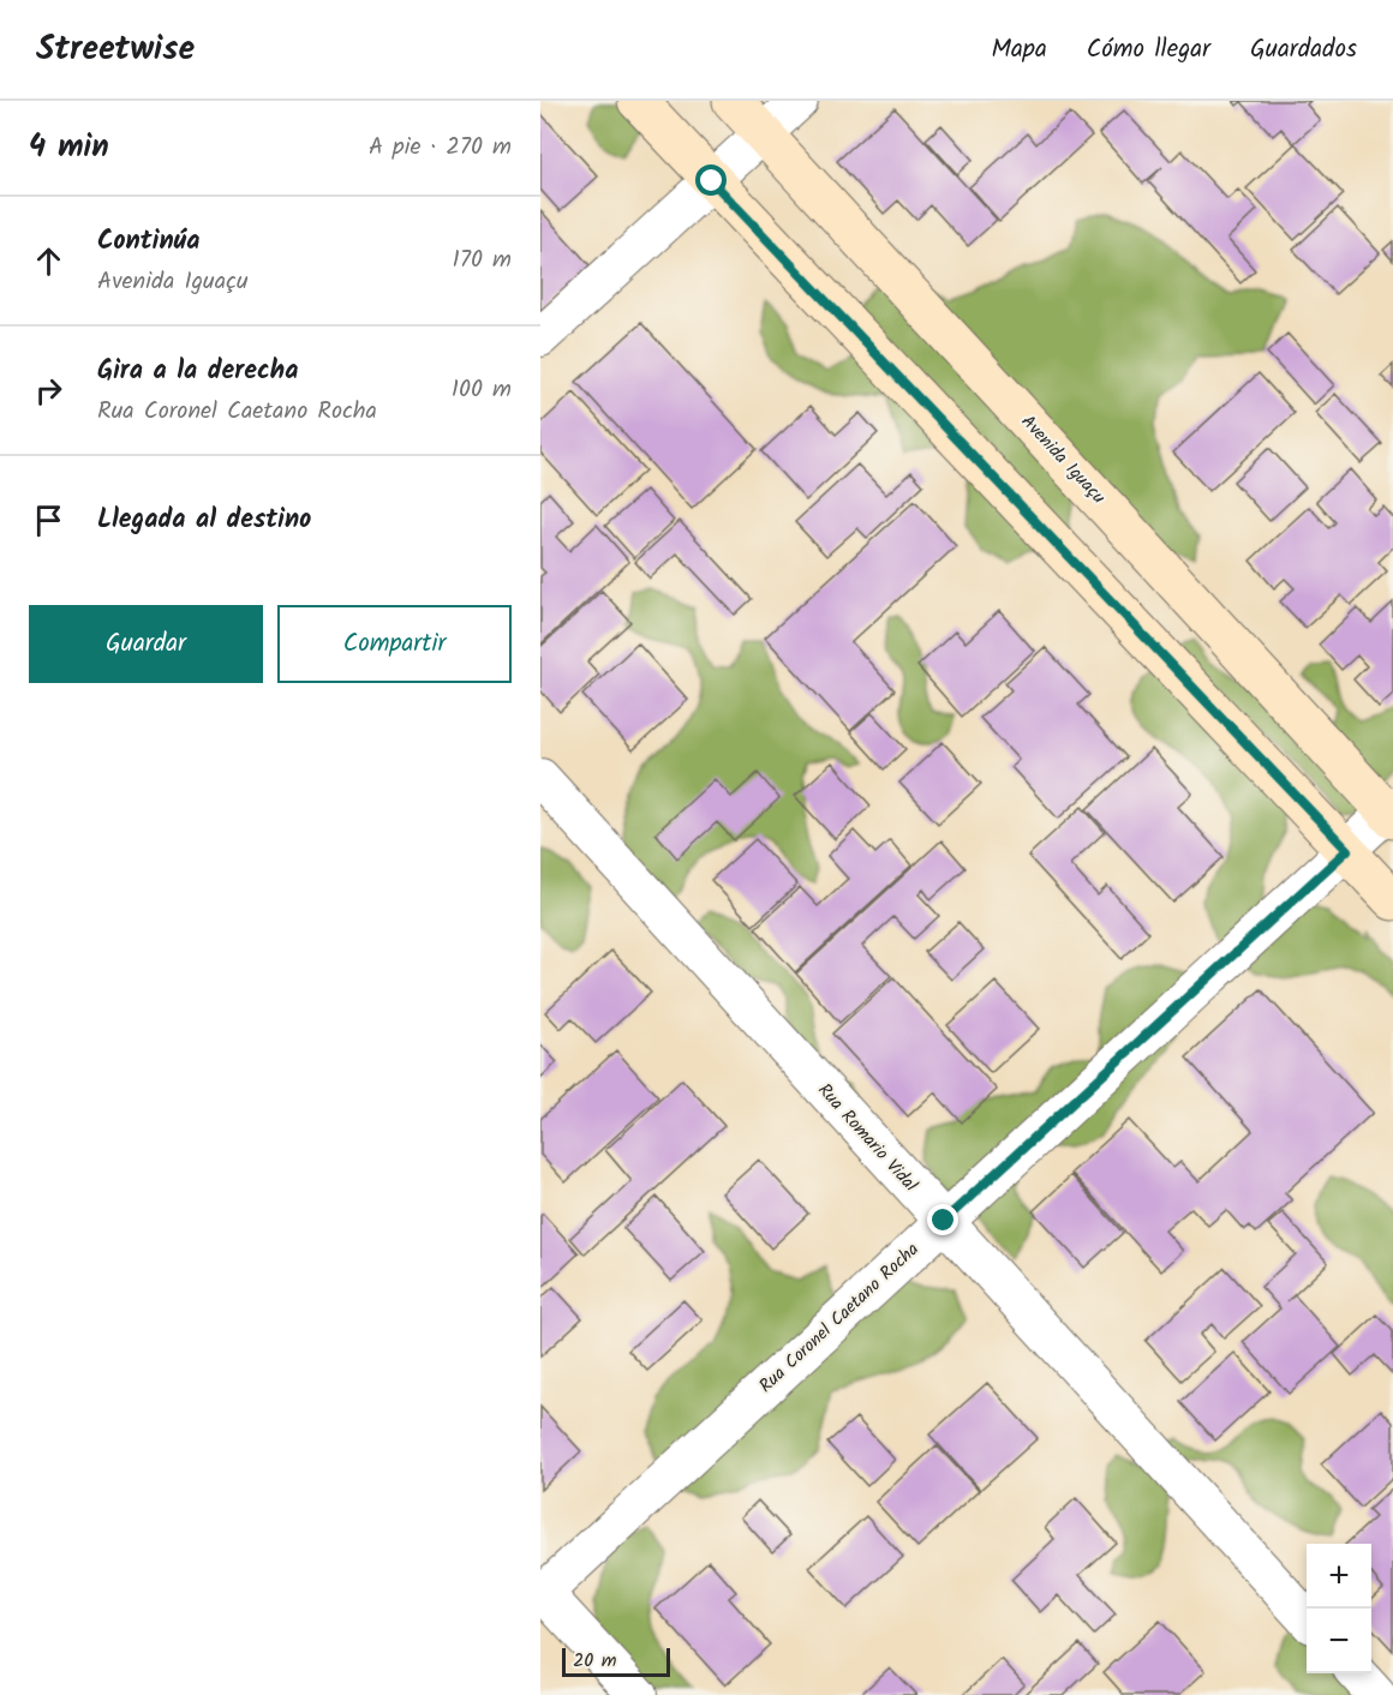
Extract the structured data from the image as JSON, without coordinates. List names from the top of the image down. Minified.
{"streets":{"street":["Avenida Iguaçu","Rua Romario Vidal","Rua Coronel Caetano Rocha"]},"crossings":[["Avenida Iguaçu","Rua Coronel Caetano Rocha"],["Rua Romario Vidal","Rua Coronel Caetano Rocha"]],"scale_bar":"20 m","page":{"header":"Streetwise","nav":["Mapa","Cómo llegar","Guardados"],"heading":["4 min","A pie · 270 m"],"list":[["Continúa","Avenida Iguaçu","170 m"],["Gira a la derecha","Rua Coronel Caetano Rocha","100 m"],"Llegada al destino"],"buttons":["Guardar","Compartir"],"map_buttons":["+","−"],"scale":"20 m"}}
